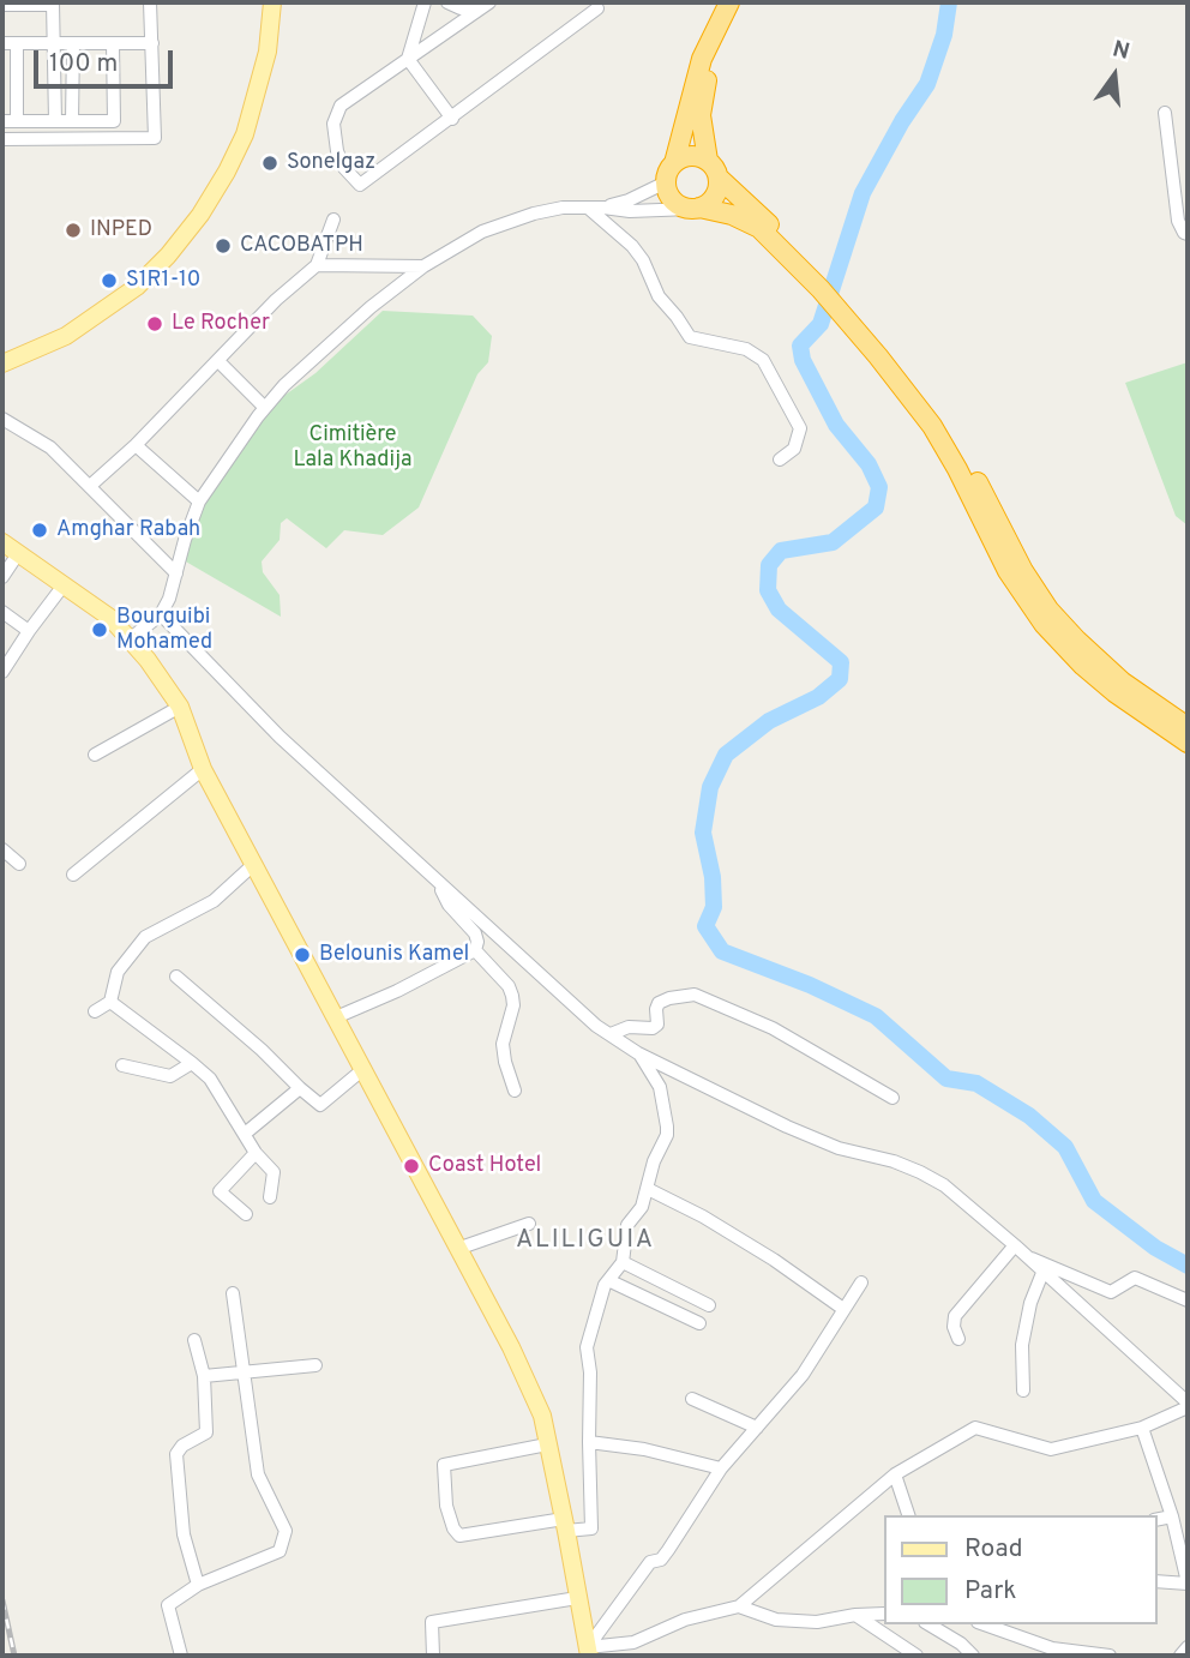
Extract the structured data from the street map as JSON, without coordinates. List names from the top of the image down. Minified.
{"districts":["ALILIGUIA"],"parks":["Cimitière Lala Khadija"],"places":["Sonelgaz","INPED","CACOBATPH","S1R1-10","Le Rocher","Amghar Rabah","Bourguibi Mohamed","Belounis Kamel","Coast Hotel"],"legend":["Road","Park"],"scale_bar":"100 m","north":"top"}
